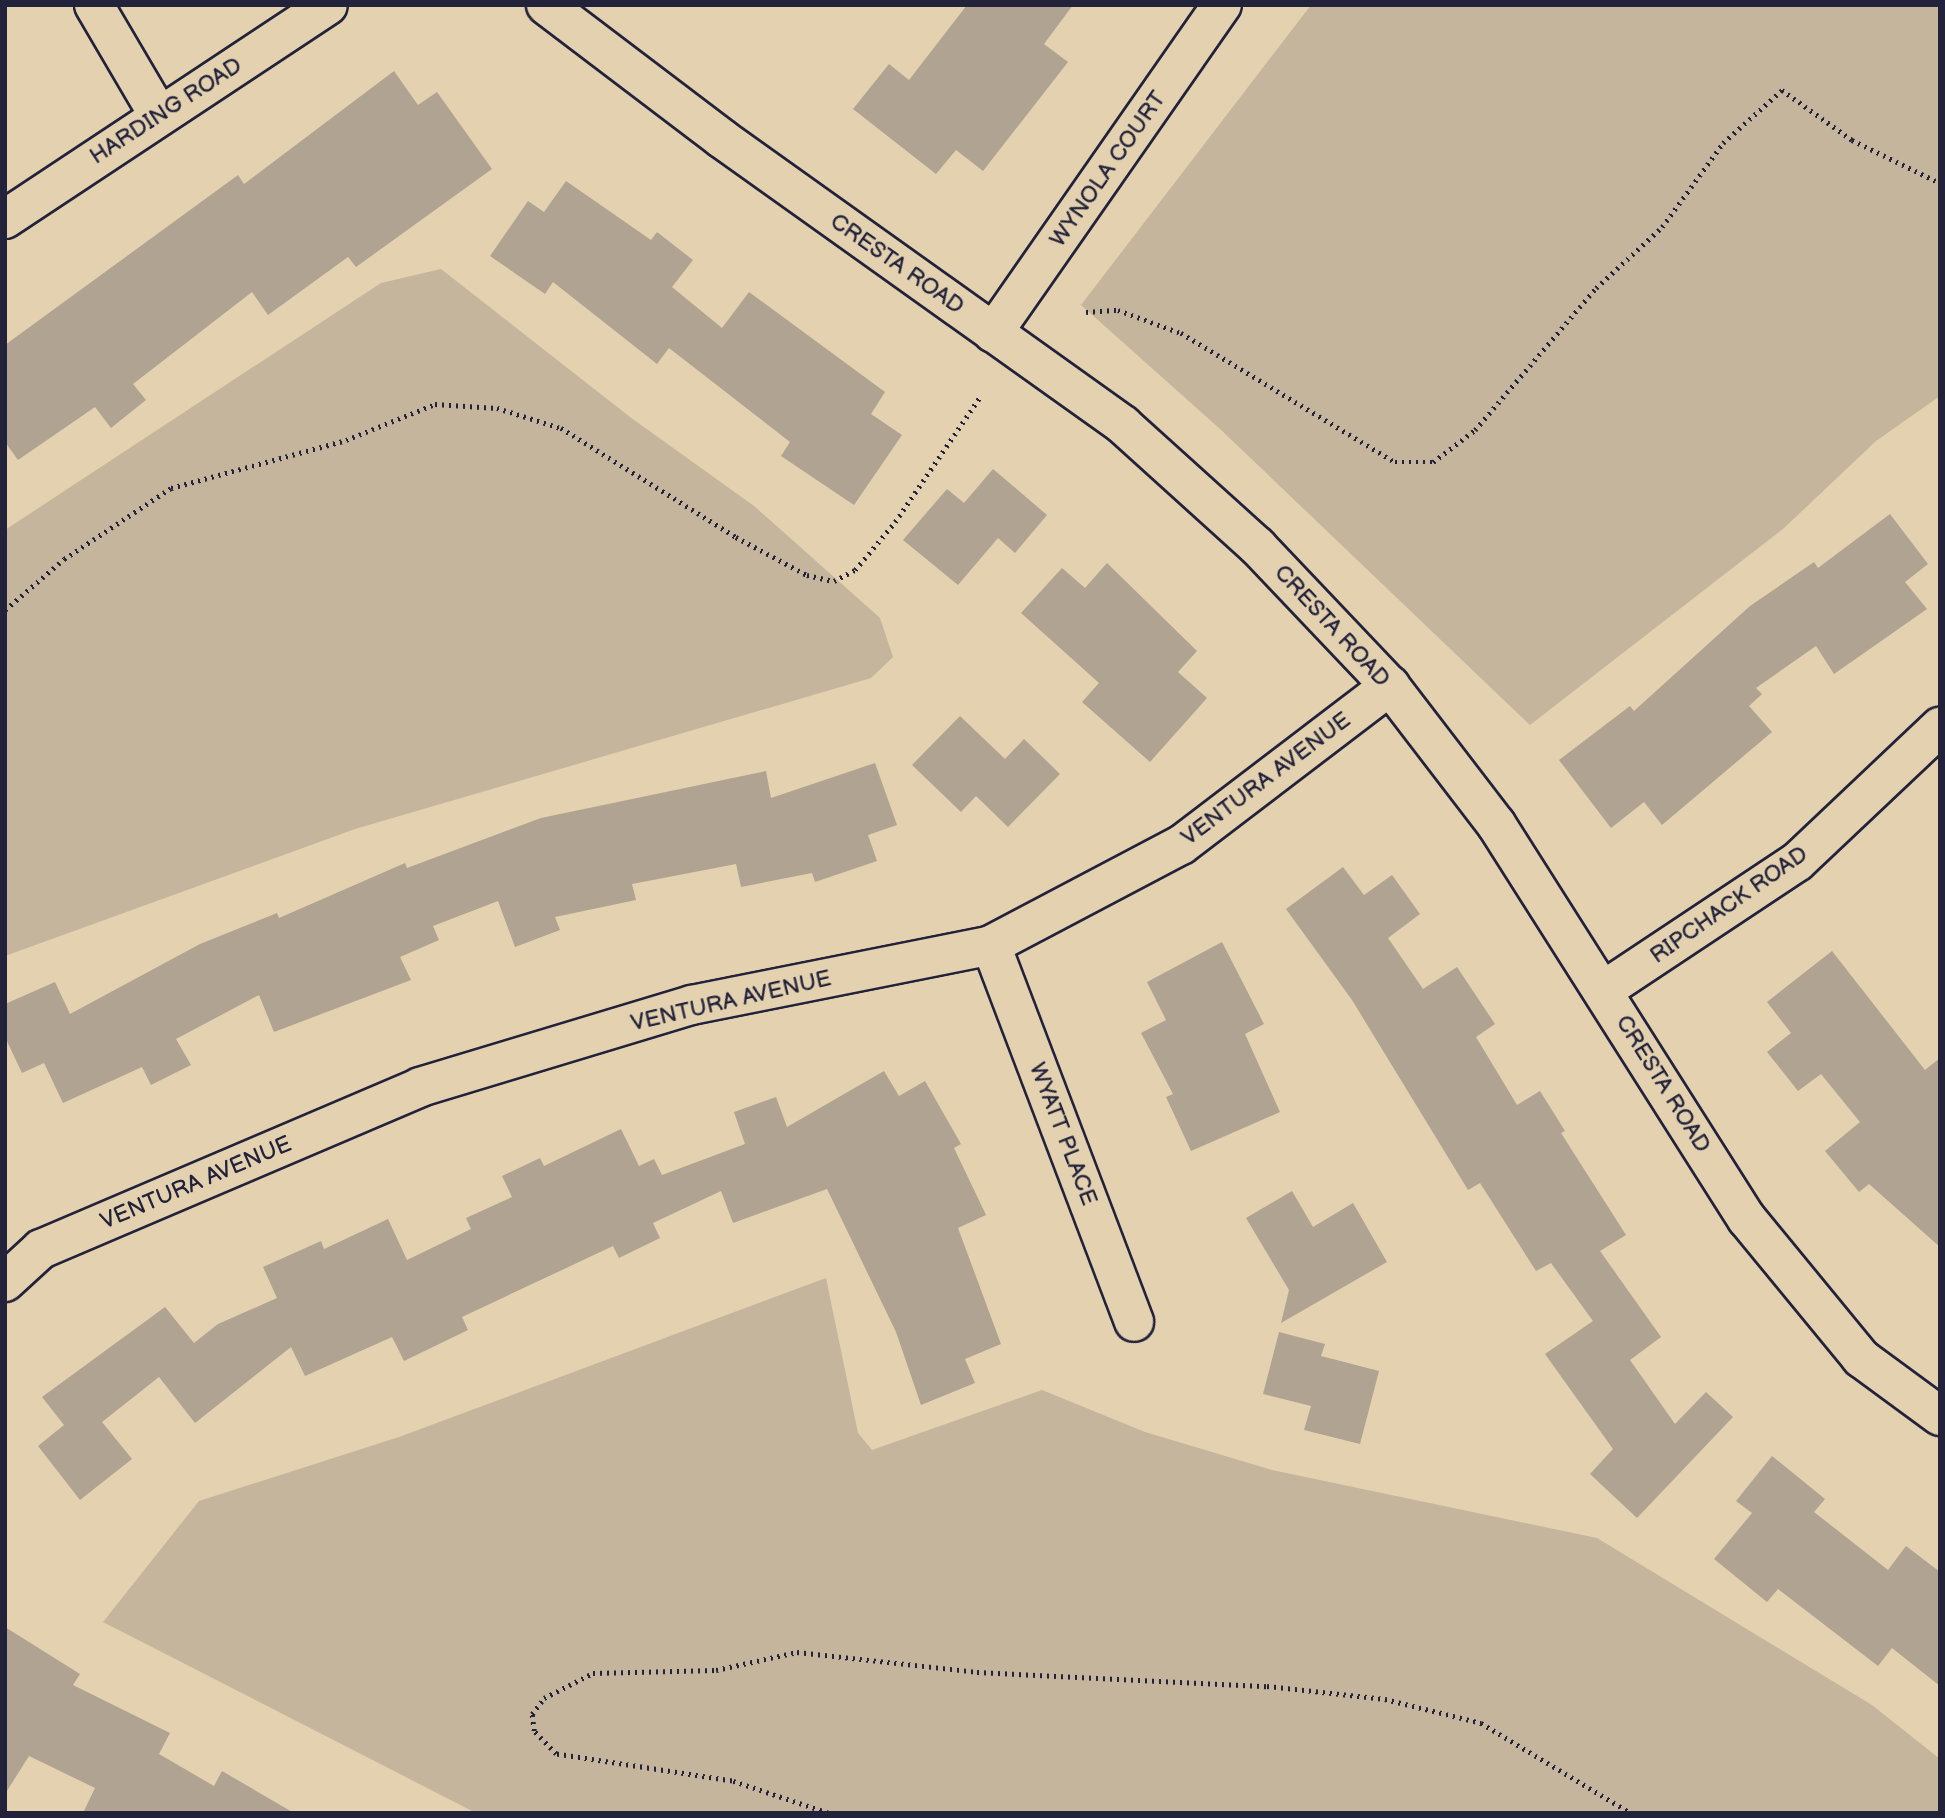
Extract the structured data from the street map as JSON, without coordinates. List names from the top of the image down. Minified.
{"streets":{"street":["HARDING ROAD","WYNOLA COURT","CRESTA ROAD","VENTURA AVENUE","RIPCHACK ROAD","WYATT PLACE"]},"crossings":[["WYNOLA COURT","CRESTA ROAD"],["CRESTA ROAD","VENTURA AVENUE"],["CRESTA ROAD","RIPCHACK ROAD"],["VENTURA AVENUE","WYATT PLACE"]]}
